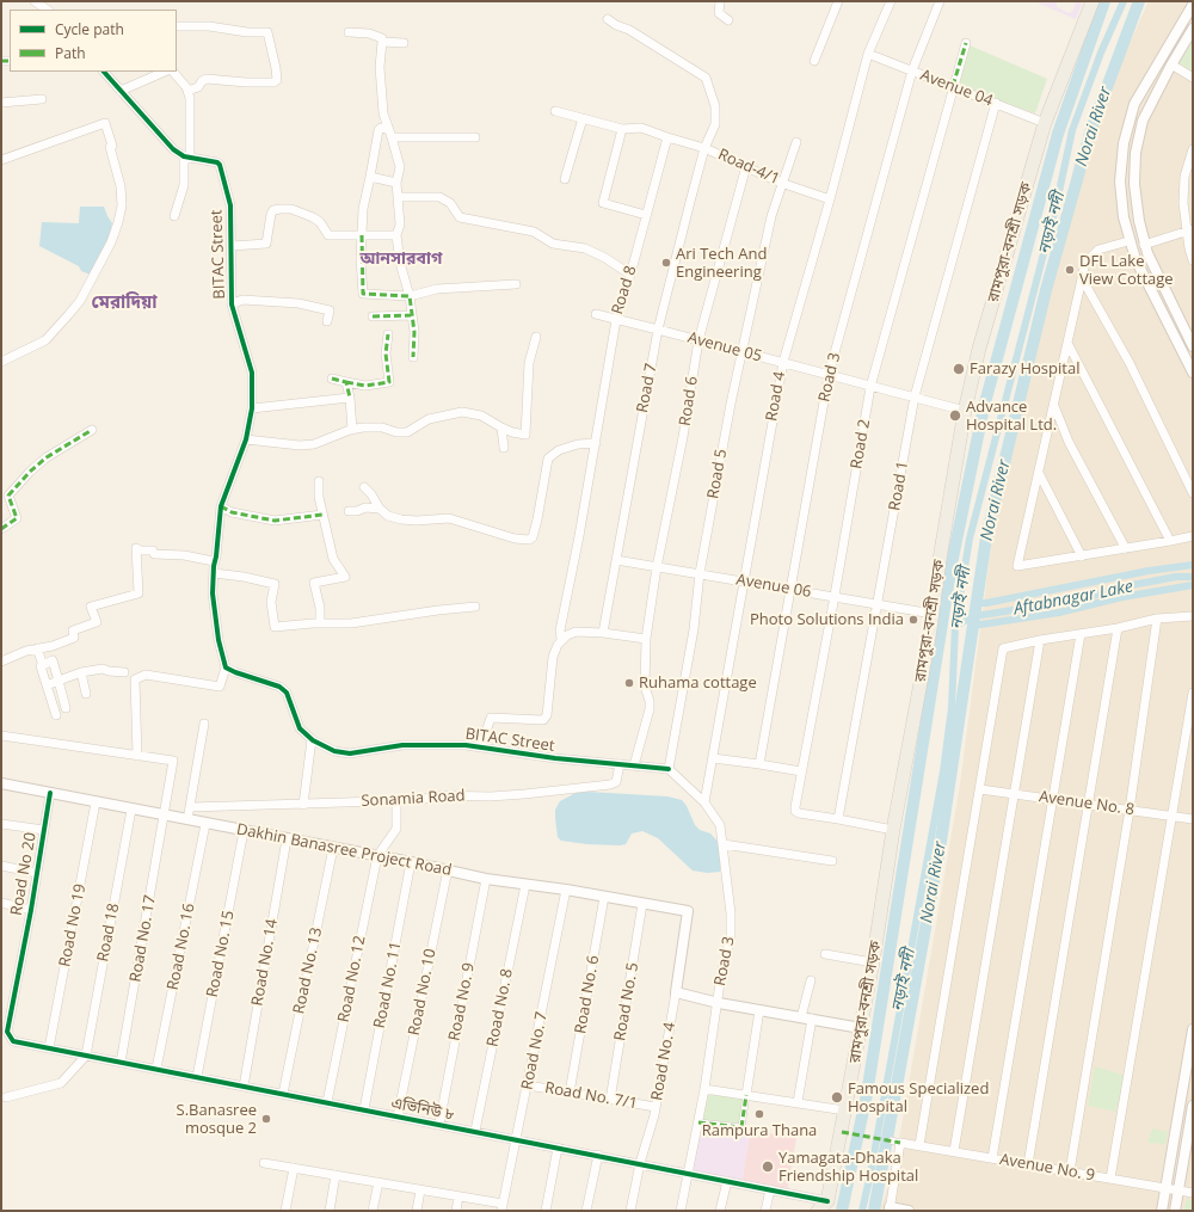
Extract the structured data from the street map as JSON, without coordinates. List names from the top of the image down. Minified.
{"streets":{"main road":["রামপুরা-বনশ্রী সড়ক"],"street":["Avenue 04","Road-4/1","BITAC Street","Road 8","Avenue 05","Road 3","Road 7","Road 4","Road 6","Road 2","Road 5","Road 1","Avenue 06","Sonamia Road","Avenue No. 8","Dakhin Banasree Project Road","Road No 20","Road No 19","Road 18","Road No. 17","Road No. 16","Road No. 15","Road No. 14","Road No. 13","Road No. 12","Road No. 11","Road No. 10","Road No. 6","Road No. 9","Road No. 5","Road No. 8","Road No. 7","Road No. 4","Road No. 7/1","এভিনিউ ৮","Avenue No. 9"]},"crossings":[["Avenue 04","রামপুরা-বনশ্রী সড়ক"],["Avenue 04","Road 3"],["Avenue 04","Road 4"],["Avenue 04","Road 2"],["Avenue 04","Road 1"],["Road-4/1","Road 8"],["Road-4/1","Road 7"],["Road-4/1","Road 4"],["Road-4/1","Road 6"],["Road-4/1","Road 5"],["রামপুরা-বনশ্রী সড়ক","Avenue 05"],["রামপুরা-বনশ্রী সড়ক","Avenue 06"],["রামপুরা-বনশ্রী সড়ক","এভিনিউ ৮"],["BITAC Street","Road 3"],["BITAC Street","Road 6"],["BITAC Street","Road 5"],["BITAC Street","Sonamia Road"],["Road 8","Avenue 05"],["Avenue 05","Road 3"],["Avenue 05","Road 7"],["Avenue 05","Road 4"],["Avenue 05","Road 6"],["Avenue 05","Road 2"],["Avenue 05","Road 5"],["Avenue 05","Road 1"],["Road 3","Road 4"],["Road 3","Road 5"],["Road 3","Avenue 06"],["Road 3","এভিনিউ ৮"],["Road 7","Avenue 06"],["Road 4","Avenue 06"],["Road 6","Avenue 06"],["Road 2","Road 1"],["Road 2","Avenue 06"],["Road 5","Avenue 06"],["Road 1","Avenue 06"],["Dakhin Banasree Project Road","Road No 20"],["Dakhin Banasree Project Road","Road No 19"],["Dakhin Banasree Project Road","Road 18"],["Dakhin Banasree Project Road","Road No. 17"],["Dakhin Banasree Project Road","Road No. 16"],["Dakhin Banasree Project Road","Road No. 15"],["Dakhin Banasree Project Road","Road No. 14"],["Dakhin Banasree Project Road","Road No. 13"],["Dakhin Banasree Project Road","Road No. 12"],["Dakhin Banasree Project Road","Road No. 11"],["Dakhin Banasree Project Road","Road No. 10"],["Dakhin Banasree Project Road","Road No. 6"],["Dakhin Banasree Project Road","Road No. 9"],["Dakhin Banasree Project Road","Road No. 5"],["Dakhin Banasree Project Road","Road No. 8"],["Dakhin Banasree Project Road","Road No. 7"],["Dakhin Banasree Project Road","Road No. 4"],["Road No 20","এভিনিউ ৮"],["Road No 19","এভিনিউ ৮"],["Road 18","এভিনিউ ৮"],["Road No. 17","এভিনিউ ৮"],["Road No. 16","এভিনিউ ৮"],["Road No. 15","এভিনিউ ৮"],["Road No. 14","এভিনিউ ৮"],["Road No. 13","এভিনিউ ৮"],["Road No. 12","এভিনিউ ৮"],["Road No. 11","এভিনিউ ৮"],["Road No. 10","এভিনিউ ৮"],["Road No. 6","Road No. 7/1"],["Road No. 9","এভিনিউ ৮"],["Road No. 5","Road No. 7/1"],["Road No. 8","এভিনিউ ৮"],["Road No. 7","Road No. 7/1"],["Road No. 7","এভিনিউ ৮"],["Road No. 4","Road No. 7/1"],["Road No. 4","এভিনিউ ৮"]],"districts":["আনসারবাগ","মেরাদিয়া"],"water":["Norai River","নড়াই নদী","Aftabnagar Lake"],"places":["Ari Tech And Engineering","DFL Lake View Cottage","Farazy Hospital","Advance Hospital Ltd.","Photo Solutions India","Ruhama cottage","Famous Specialized Hospital","Rampura Thana","S.Banasree mosque 2","Yamagata-Dhaka Friendship Hospital"],"legend":["Cycle path","Path"]}
